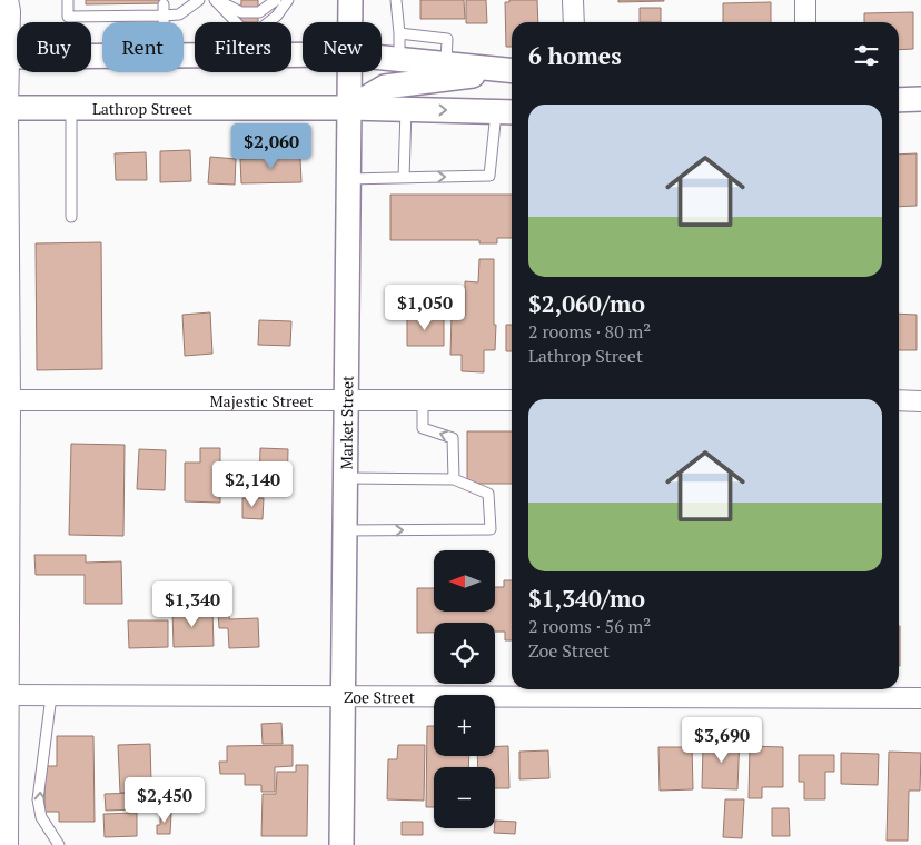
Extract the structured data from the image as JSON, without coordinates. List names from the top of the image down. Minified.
{"streets":{"street":["Lathrop Street","Majestic Street","Market Street","Zoe Street"]},"crossings":[["Lathrop Street","Market Street"],["Majestic Street","Market Street"],["Market Street","Zoe Street"]],"north":"left","page":{"chip":["Buy","Rent","Filters","New"],"heading":"6 homes","list":[{"name":"$2,060/mo","note":"2 rooms · 80 m² · Lathrop Street"},{"name":"$1,340/mo","note":"2 rooms · 56 m² · Zoe Street"}],"price":["$2,060","$1,050","$2,140","$1,340","$3,690","$2,450"],"map_buttons":["+","−"]}}
